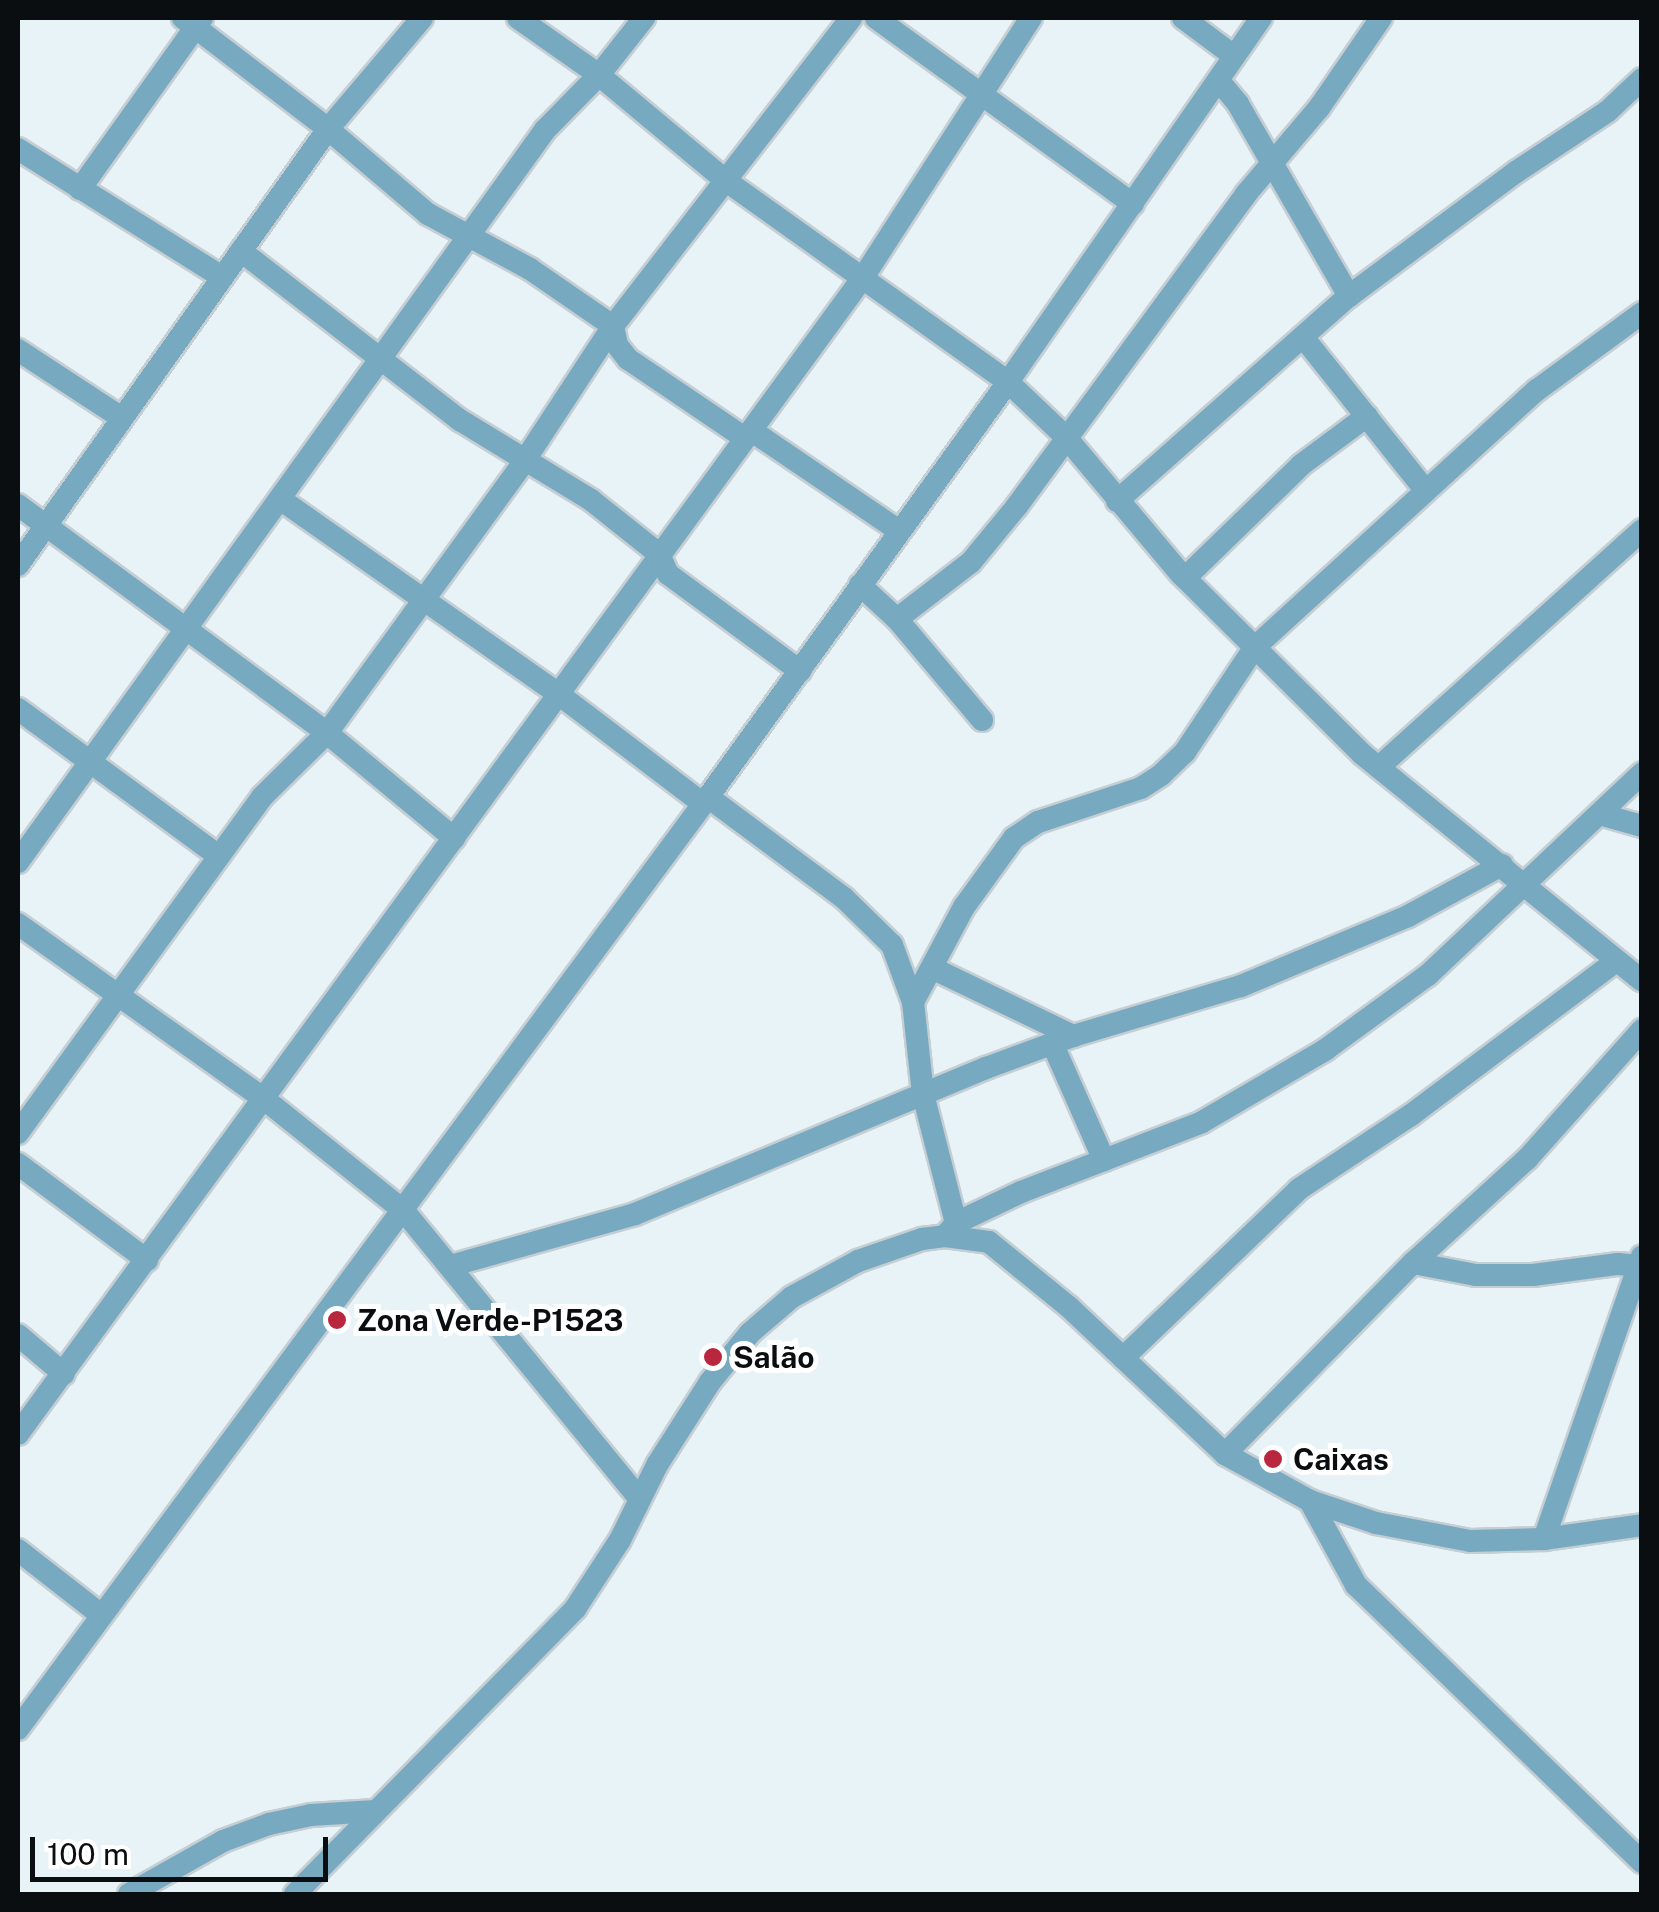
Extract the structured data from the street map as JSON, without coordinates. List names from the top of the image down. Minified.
{"places":["Zona Verde-P1523","Salão","Caixas"],"scale_bar":"100 m"}
